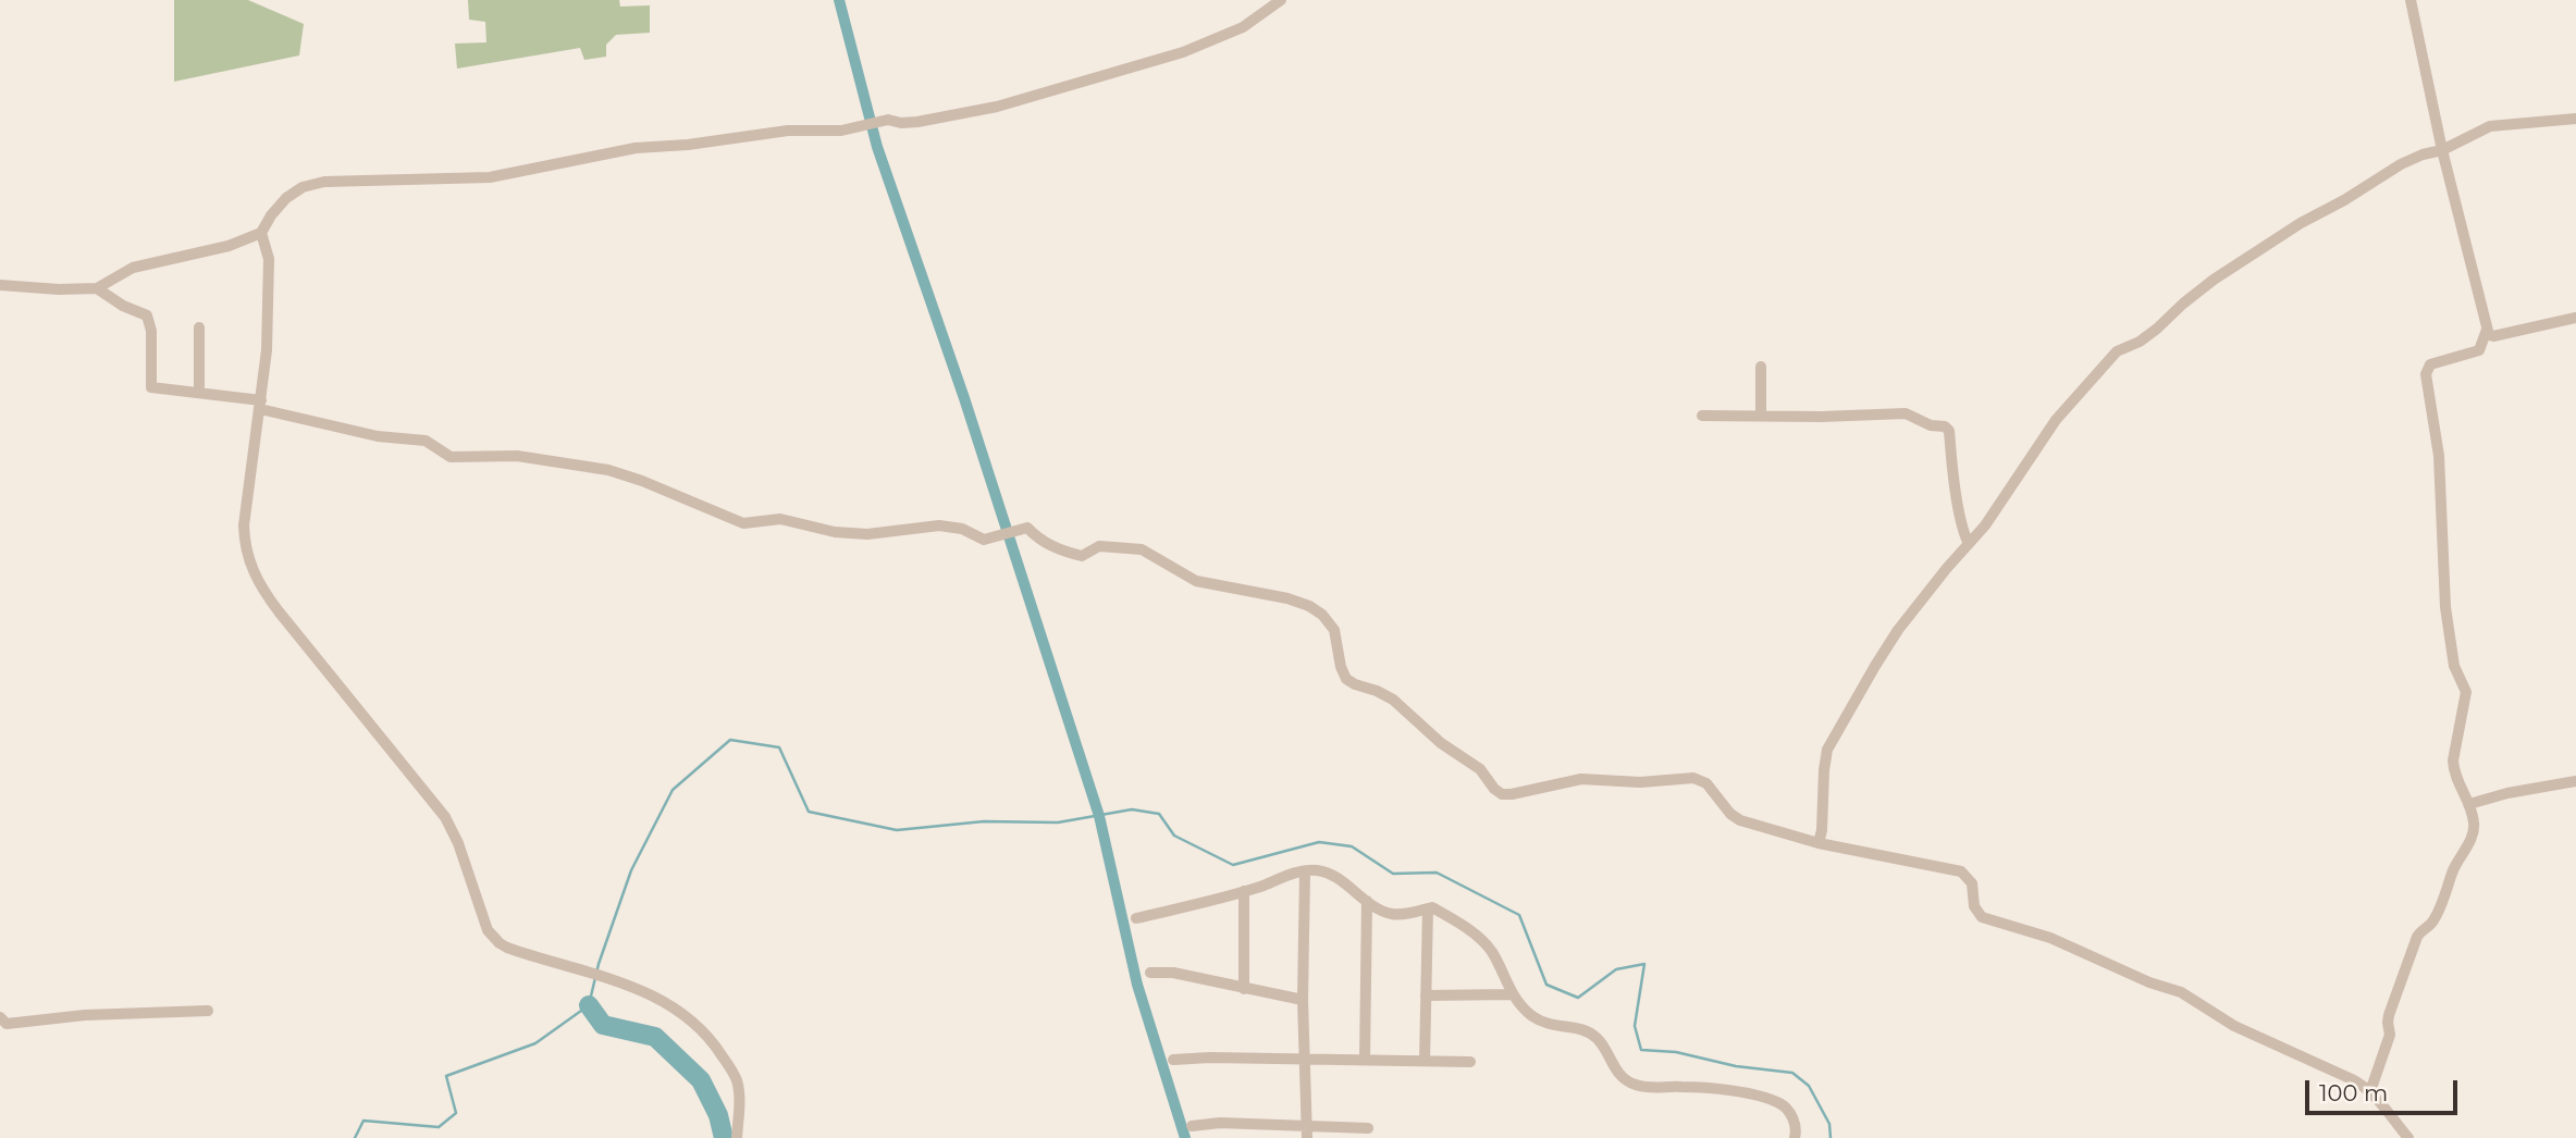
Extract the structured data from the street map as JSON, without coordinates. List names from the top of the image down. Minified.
{"scale_bar":"100 m"}
